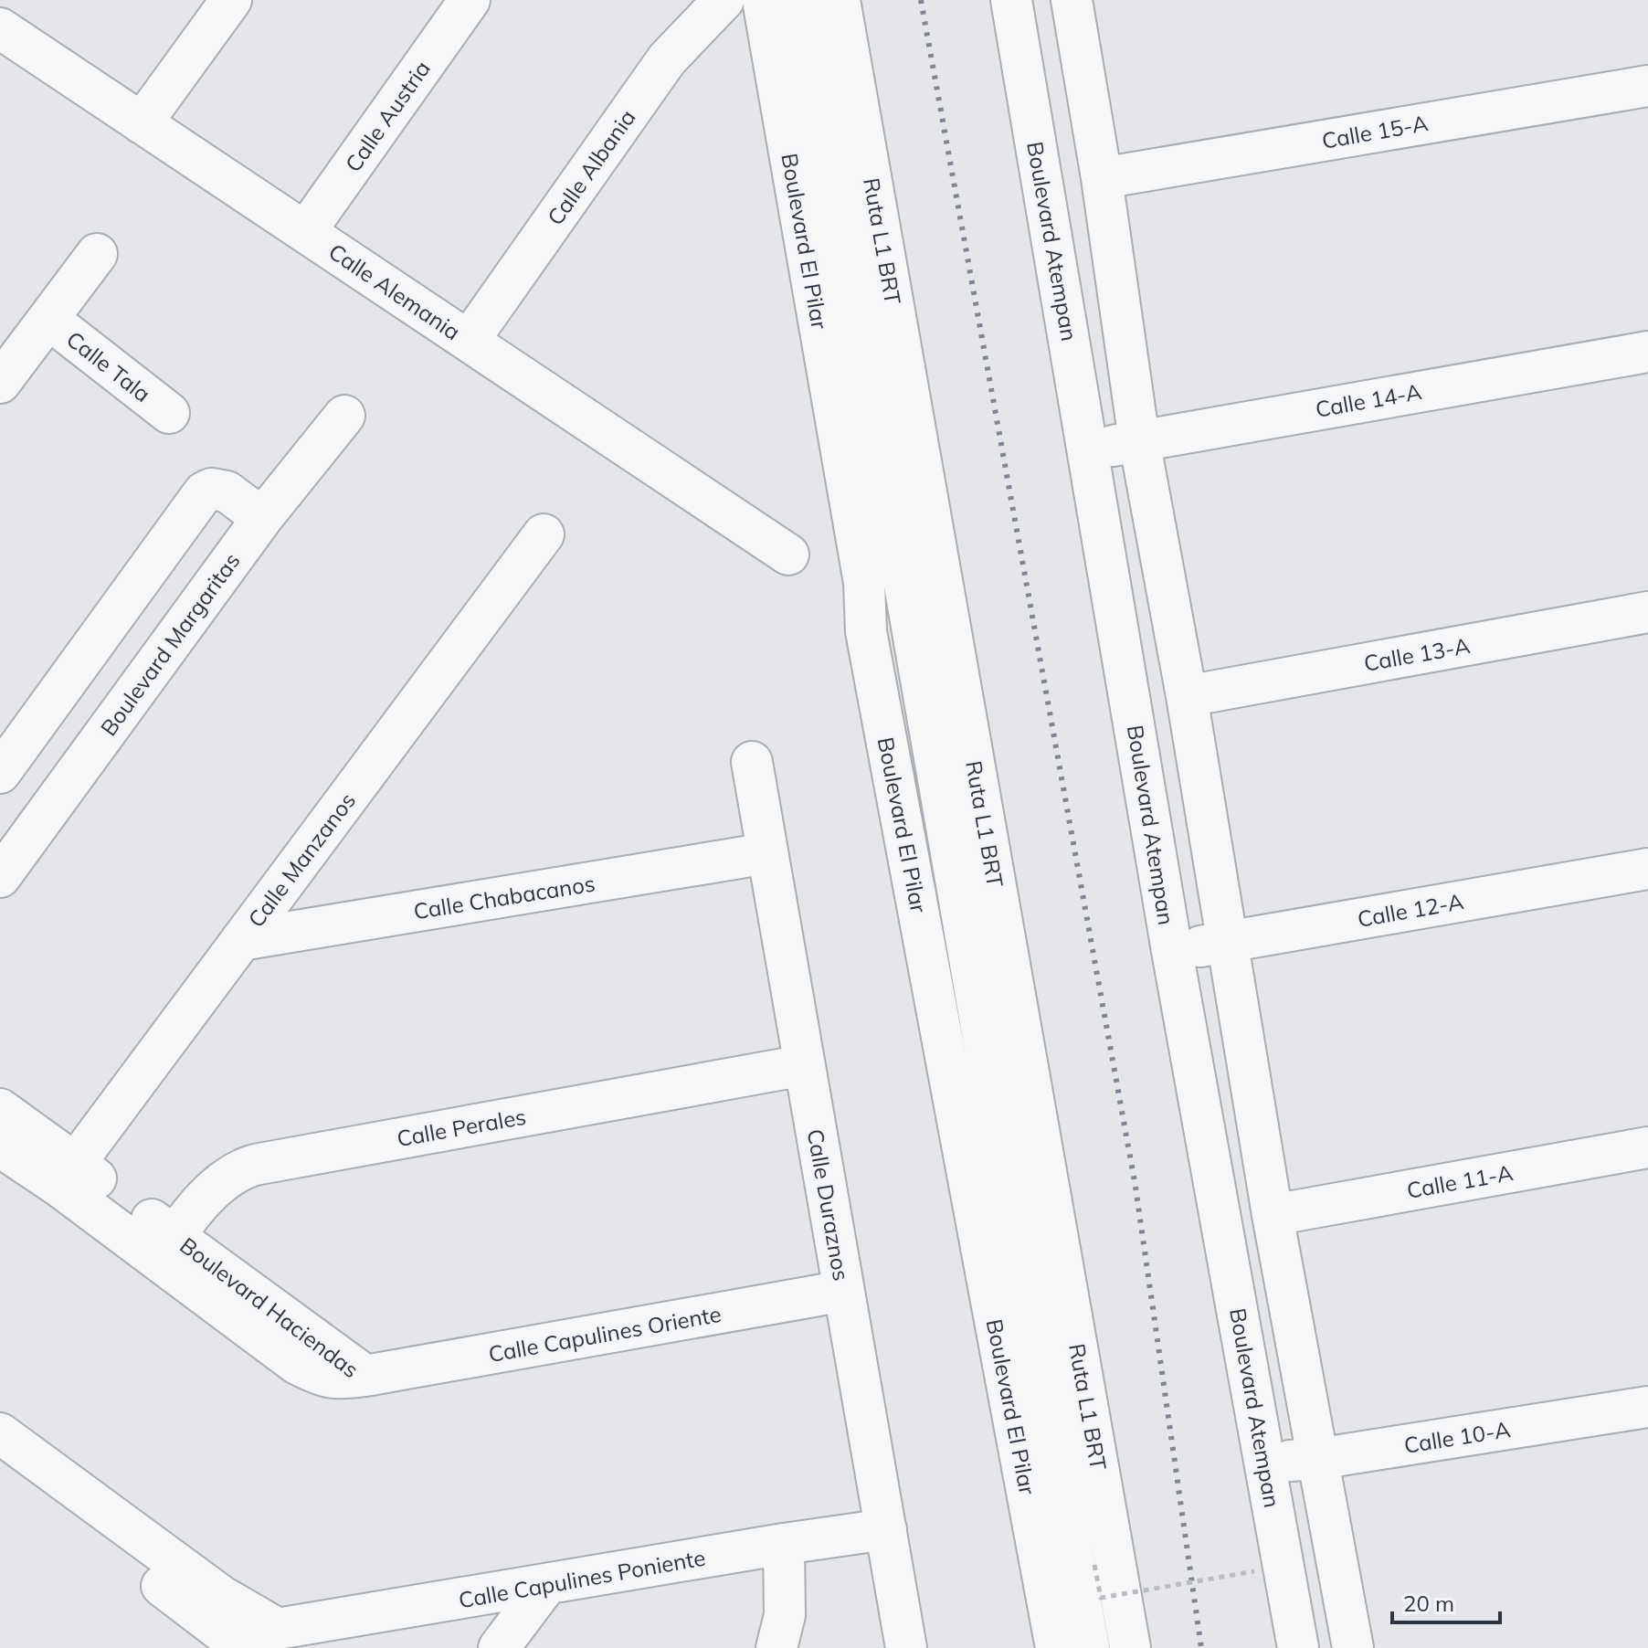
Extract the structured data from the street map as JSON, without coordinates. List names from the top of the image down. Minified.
{"streets":{"street":["Calle Austria","Calle 15-A","Calle Albania","Boulevard El Pilar","Ruta L1 BRT","Boulevard Atempan","Calle Alemania","Calle Tala","Calle 14-A","Boulevard Margaritas","Calle 13-A","Calle Manzanos","Calle Chabacanos","Calle 12-A","Calle Perales","Calle 11-A","Calle Duraznos","Boulevard Haciendas","Calle Capulines Oriente","Calle 10-A","Calle Capulines Poniente"]},"crossings":[["Calle Austria","Calle Alemania"],["Calle Albania","Calle Alemania"],["Boulevard Atempan","Calle 14-A"],["Boulevard Atempan","Calle 12-A"],["Boulevard Atempan","Calle 10-A"],["Calle Manzanos","Calle Chabacanos"],["Calle Manzanos","Boulevard Haciendas"],["Calle Chabacanos","Calle Duraznos"],["Calle Perales","Calle Duraznos"],["Calle Perales","Boulevard Haciendas"],["Calle Duraznos","Calle Capulines Oriente"],["Calle Duraznos","Calle Capulines Poniente"],["Boulevard Haciendas","Calle Capulines Oriente"]],"scale_bar":"20 m"}
